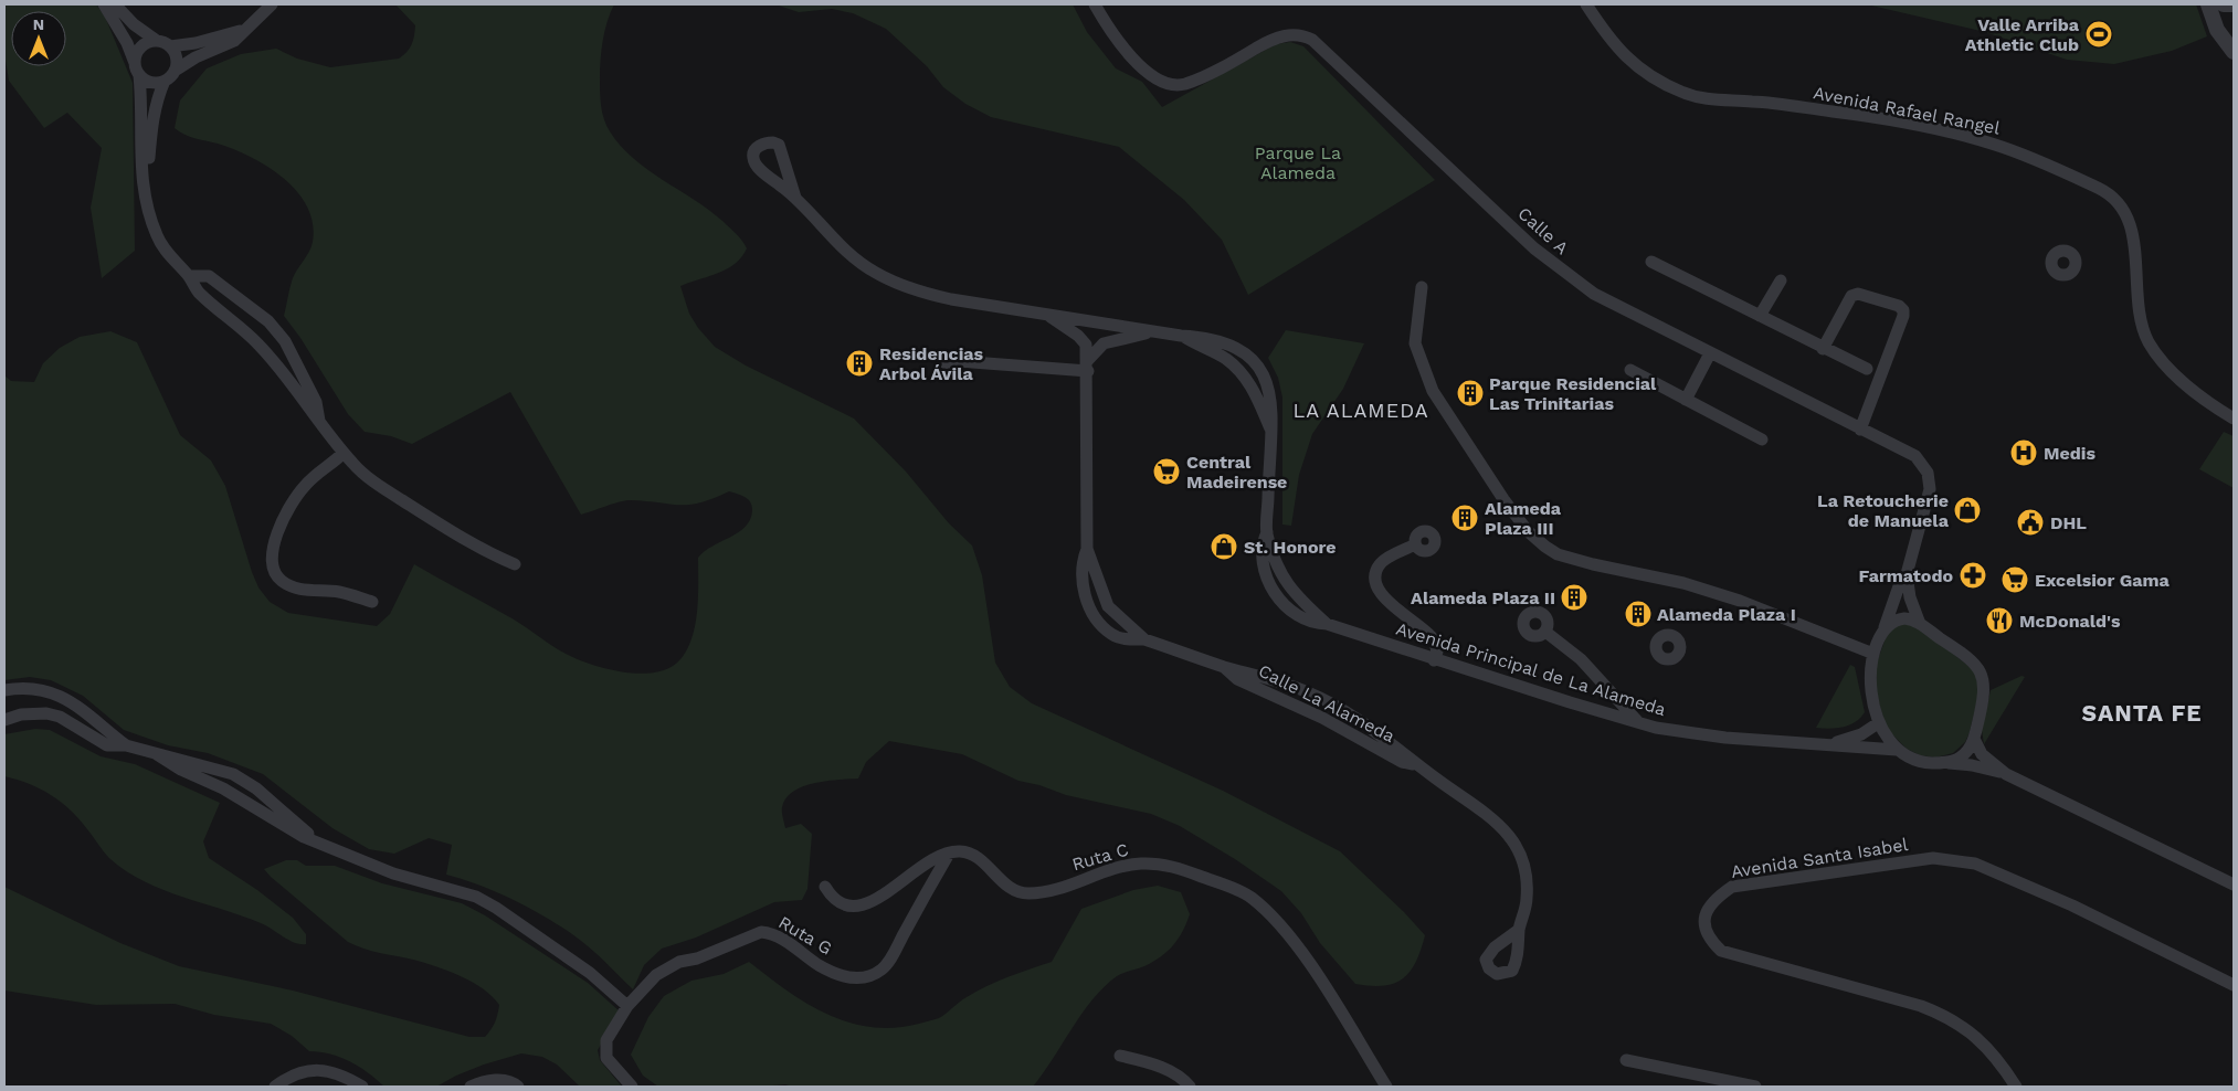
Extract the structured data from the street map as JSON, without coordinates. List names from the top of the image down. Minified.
{"streets":{"street":["Avenida Rafael Rangel","Calle A","Avenida Principal de La Alameda","Calle La Alameda","Ruta C","Avenida Santa Isabel","Ruta G"]},"crossings":[["Calle A","Avenida Principal de La Alameda"],["Avenida Principal de La Alameda","Calle La Alameda"],["Ruta C","Ruta G"]],"districts":["LA ALAMEDA","SANTA FE"],"parks":["Parque La Alameda"],"places":{"sports":["Valle Arriba Athletic Club"],"building":["Residencias Arbol Ávila","Parque Residencial Las Trinitarias","Alameda Plaza III","Alameda Plaza II","Alameda Plaza I"],"hospital":["Medis"],"supermarket":["Central Madeirense","Excelsior Gama"],"shop":["La Retoucherie de Manuela","St. Honore"],"public building":["DHL"],"pharmacy":["Farmatodo"],"restaurant":["McDonald's"]},"north":"top"}
